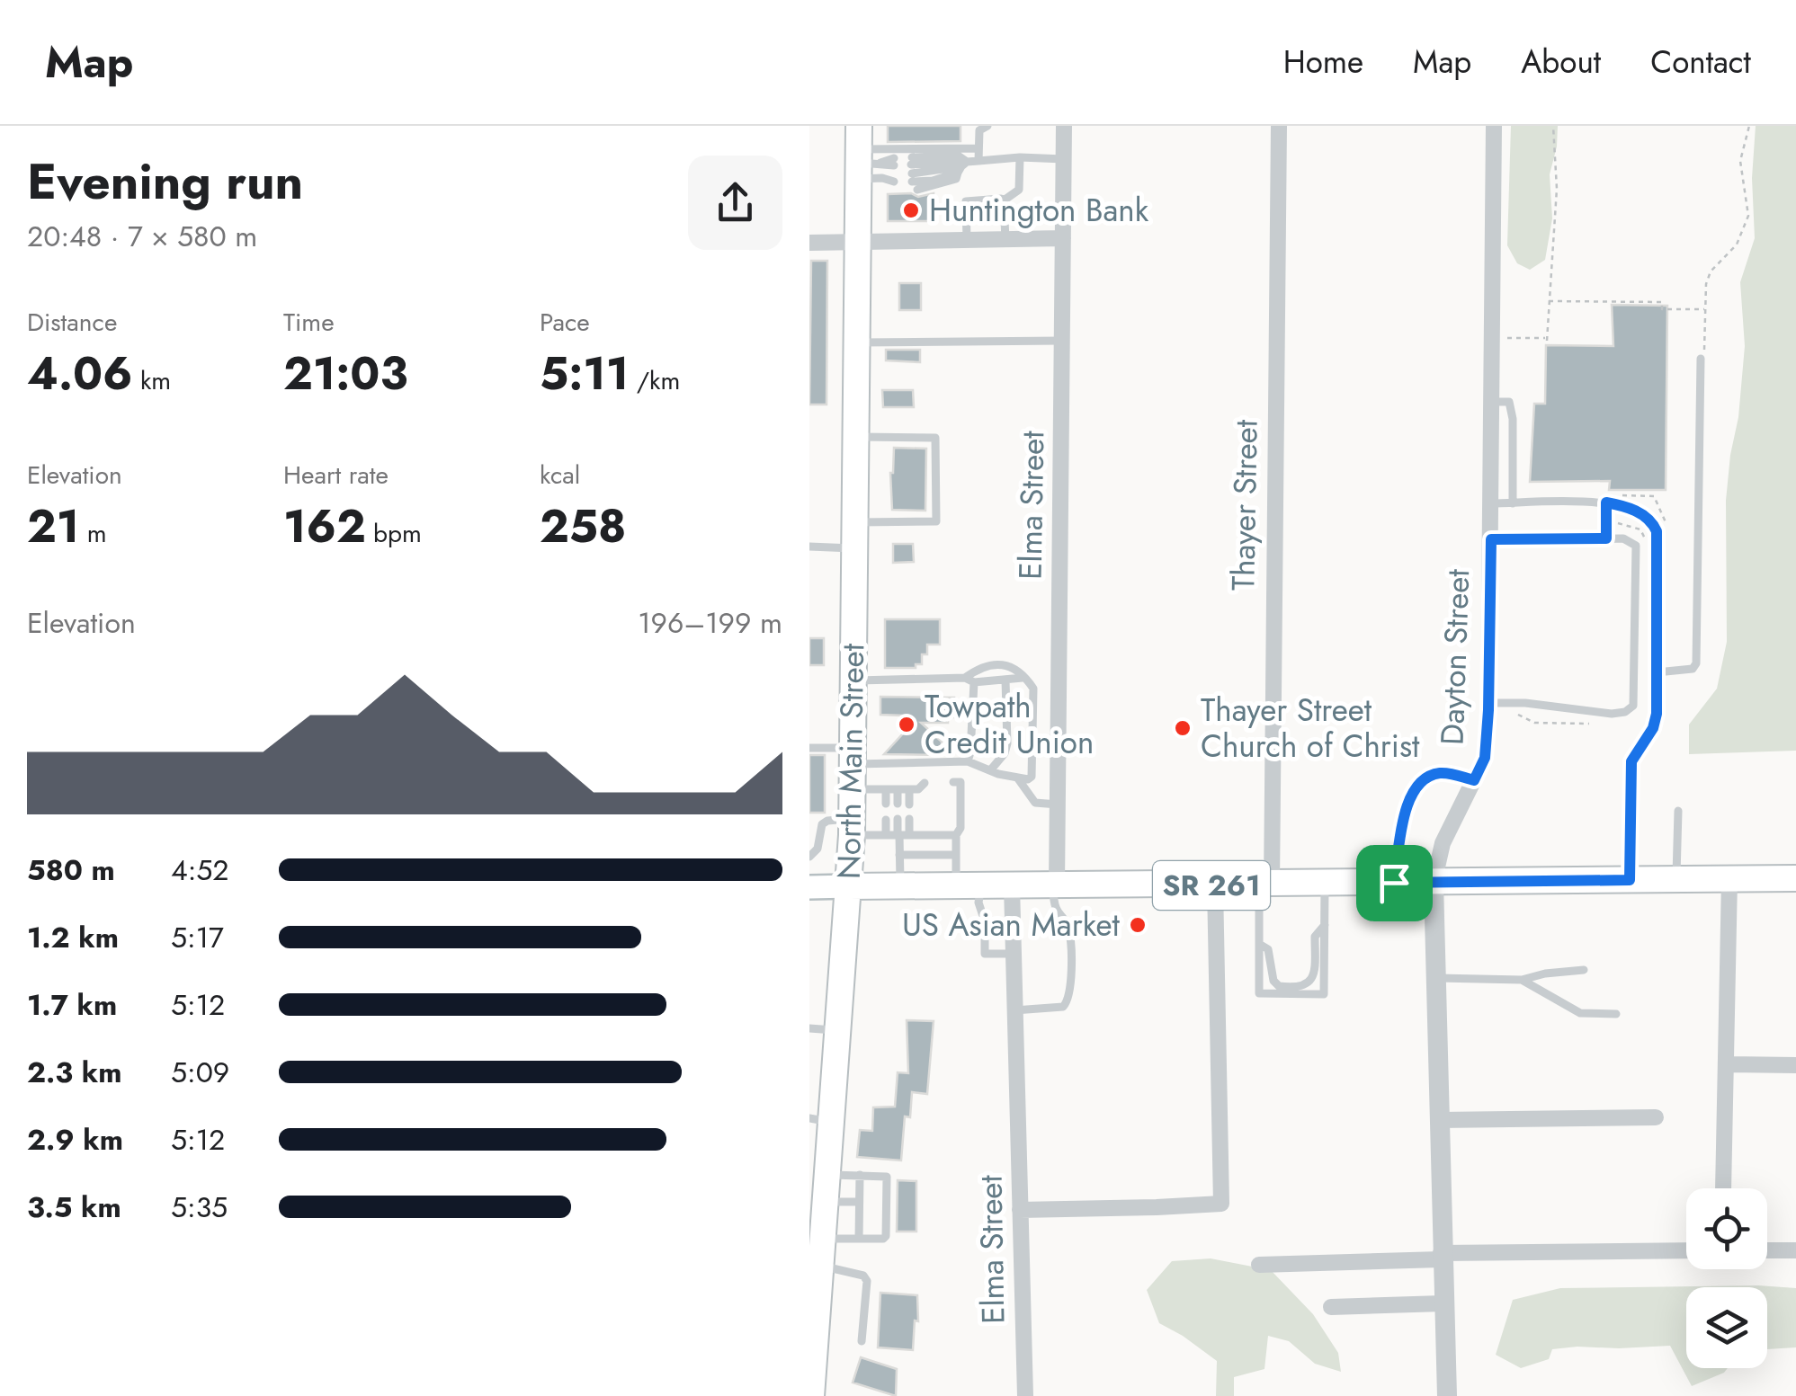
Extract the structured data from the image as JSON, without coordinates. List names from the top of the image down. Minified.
{"streets":{"main road":["North Main Street","SR 261"],"street":["Elma Street","Thayer Street","Dayton Street"]},"crossings":[["Elma Street","SR 261"],["Thayer Street","SR 261"],["Dayton Street","SR 261"],["North Main Street","SR 261"]],"places":["Huntington Bank","Towpath Credit Union","Thayer Street Church of Christ","US Asian Market"],"page":{"header":"Map","nav":["Home","Map","About","Contact"],"heading":["Evening run","20:48 · 7 × 580 m"],"stats":[["Distance","4.06 km"],["Time","21:03"],["Pace","5:11 /km"],["Elevation","21 m"],["Heart rate","162 bpm"],["kcal","258"]],"chart":["Elevation","196–199 m"],"list":[{"name":"580 m","note":"4:52"},{"name":"1.2 km","note":"5:17"},{"name":"1.7 km","note":"5:12"},{"name":"2.3 km","note":"5:09"},{"name":"2.9 km","note":"5:12"},{"name":"3.5 km","note":"5:35"}]}}
